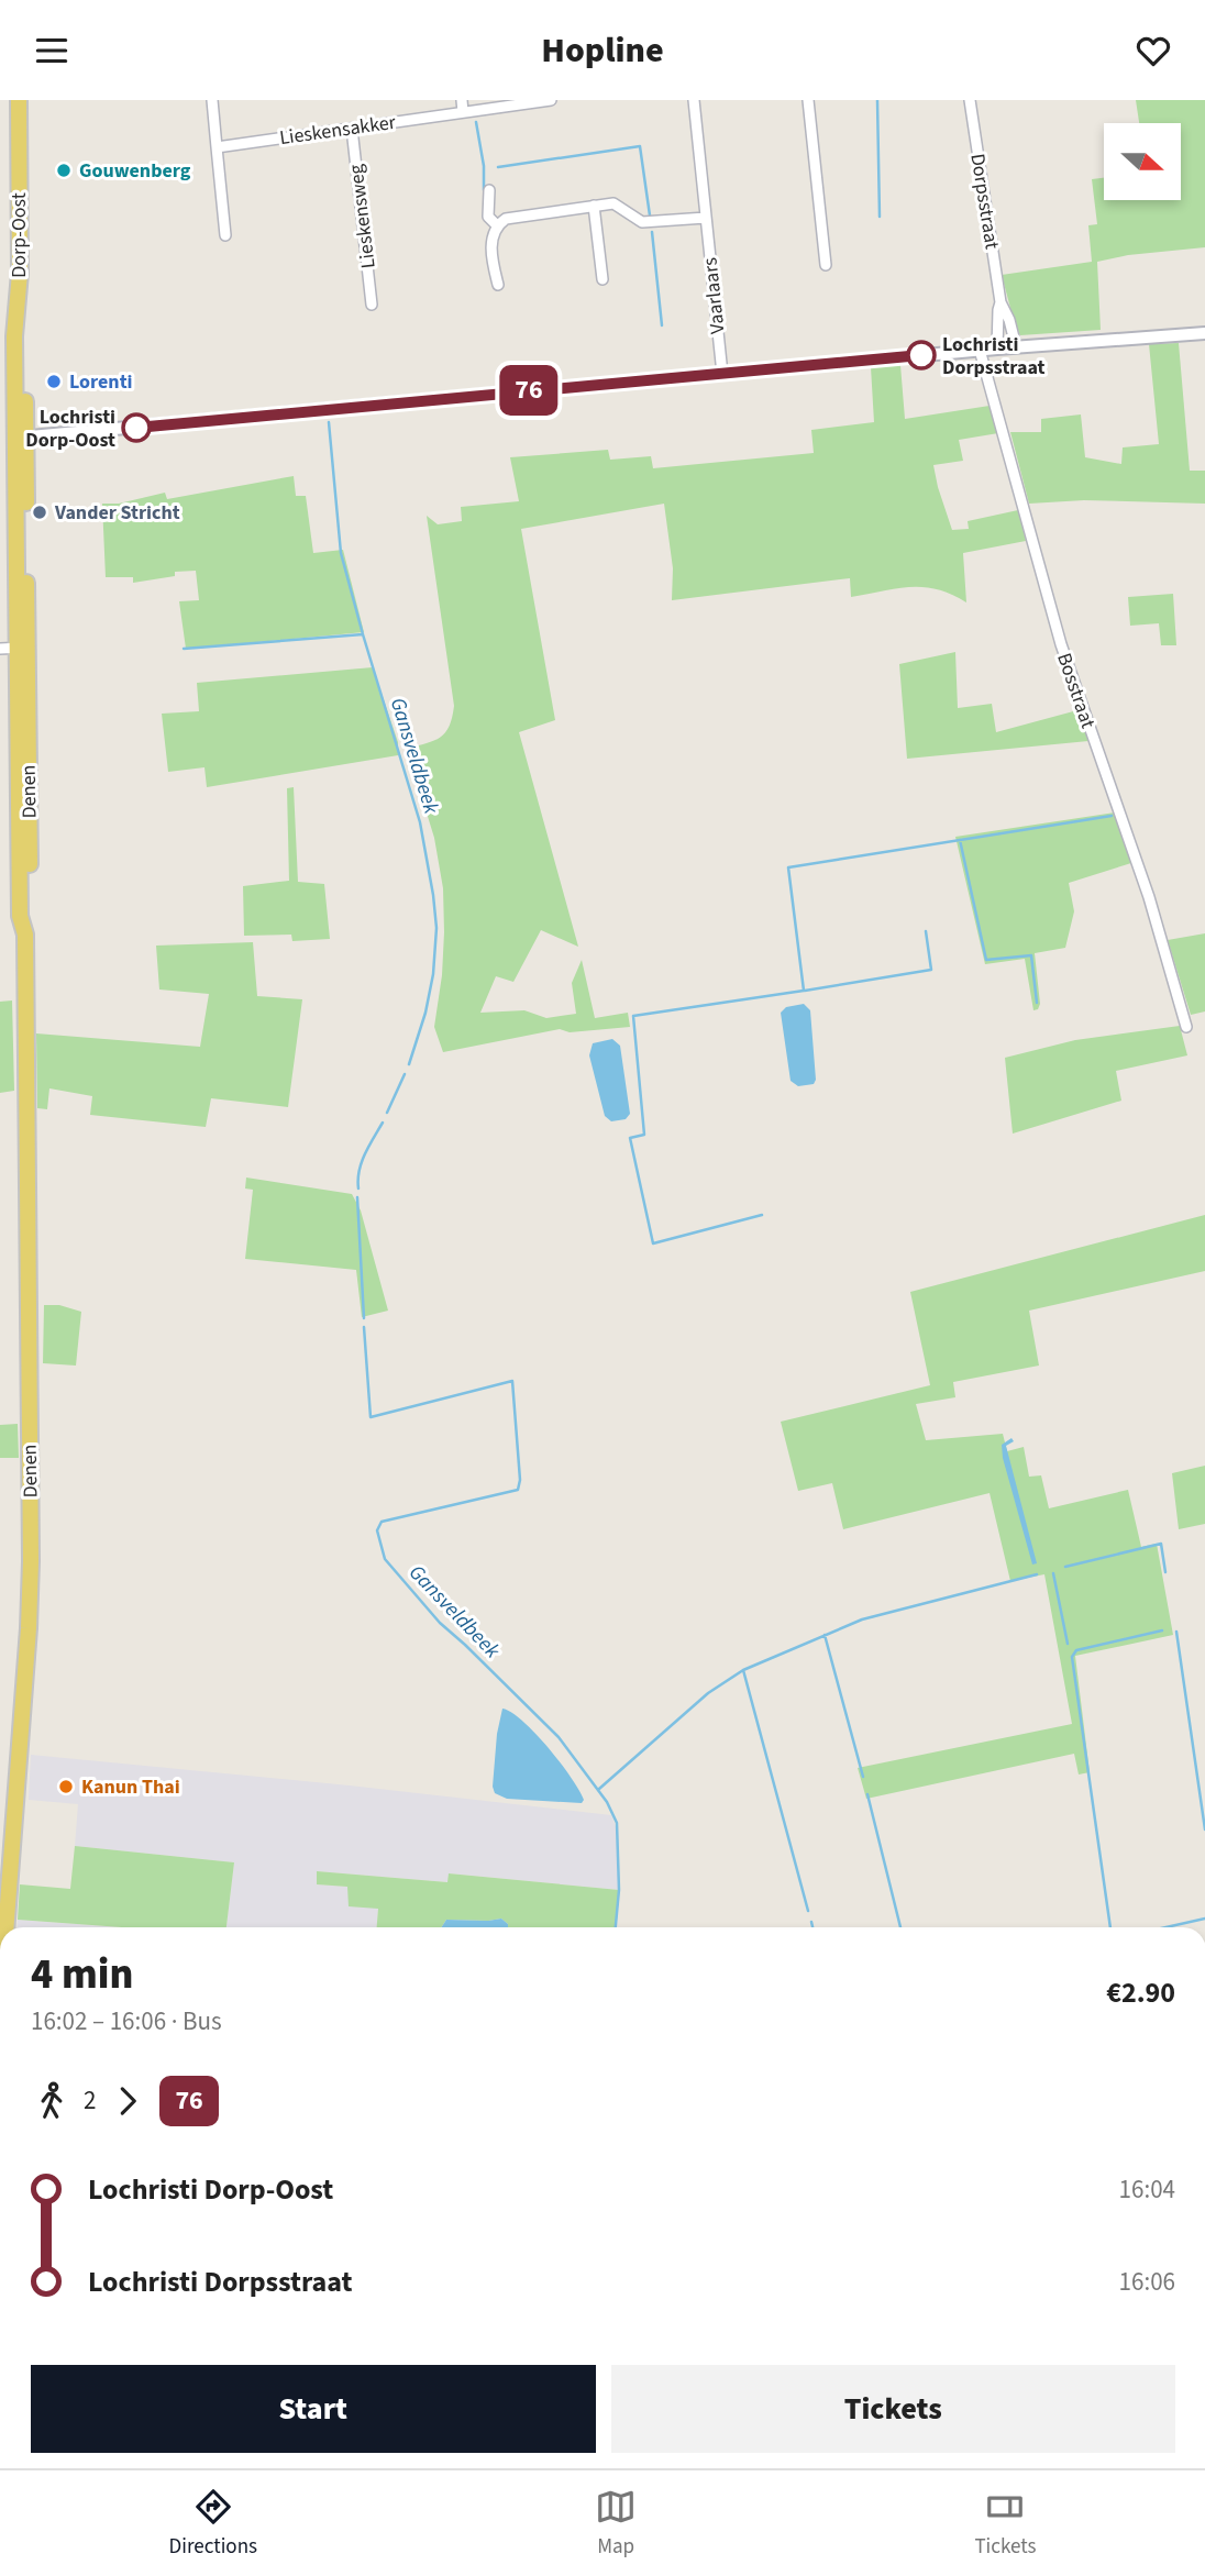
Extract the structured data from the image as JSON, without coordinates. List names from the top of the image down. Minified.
{"streets":{"main road":["Dorp-Oost","Denen"],"street":["Lieskensakker","Dorpsstraat","Lieskensweg","Vaarlaars","Bosstraat"]},"crossings":[["Lieskensakker","Lieskensweg"],["Dorp-Oost","Denen"]],"water":["Gansveldbeek"],"places":["Gouwenberg","Lochristi Dorpsstraat","Lorenti","Lochristi Dorp-Oost","Vander Stricht","Kanun Thai"],"lines":["bus line 76"],"north":"right","page":{"header":"Hopline","on_map":"76","heading":["4 min","16:02 – 16:06 · Bus","€2.90"],"legs":["2","76"],"list":[{"name":"Lochristi Dorp-Oost","value":"16:04"},{"name":"Lochristi Dorpsstraat","value":"16:06"}],"buttons":["Start","Tickets"],"tabs":["Directions","Map","Tickets"]}}
